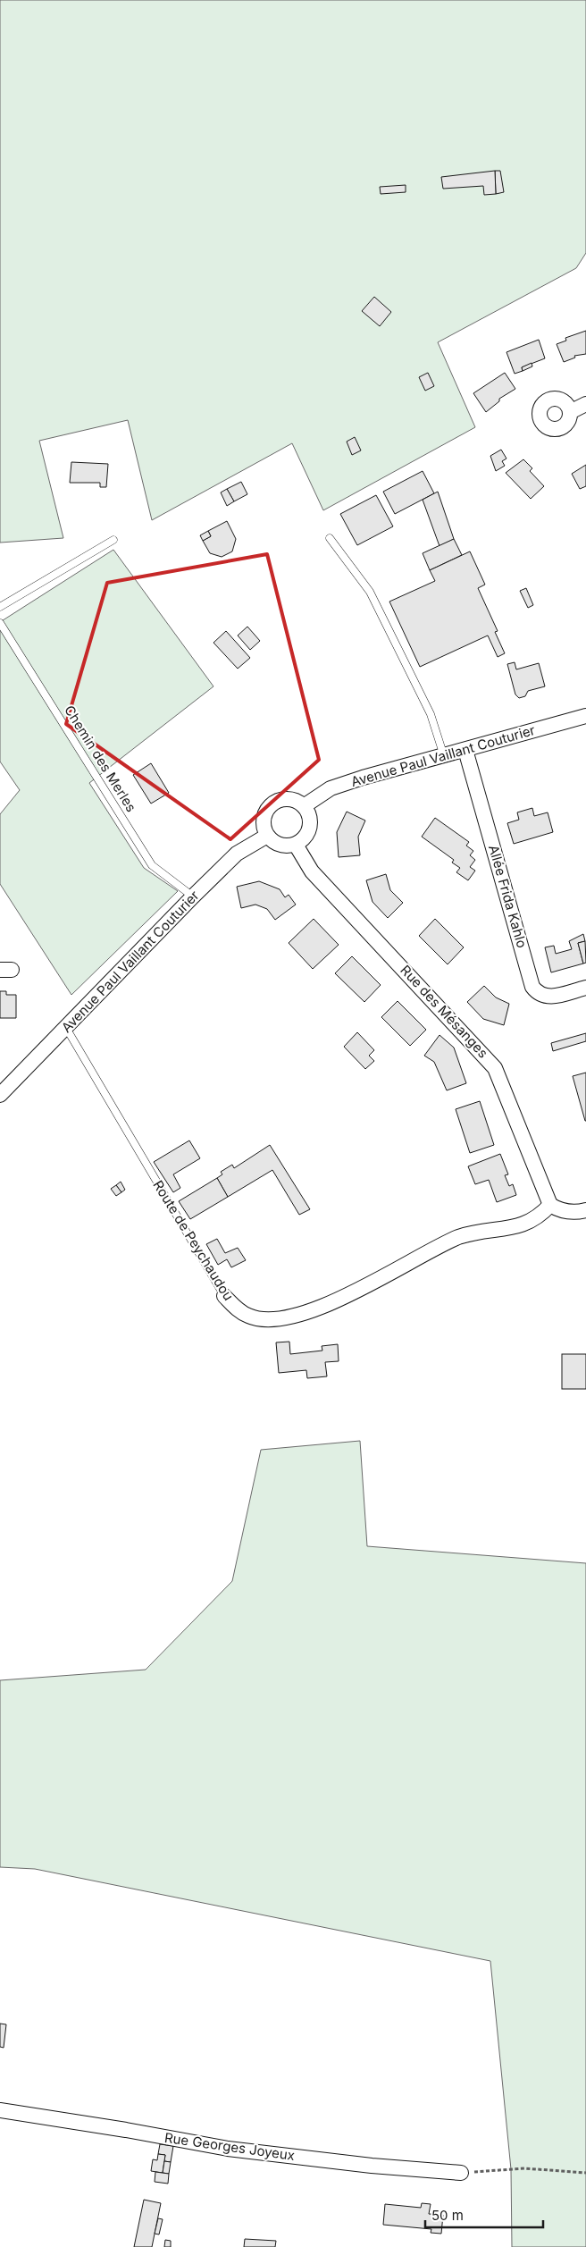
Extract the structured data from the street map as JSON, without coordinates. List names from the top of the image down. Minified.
{"streets":{"street":["Avenue Paul Vaillant Couturier","Allée Frida Kahlo","Rue des Mésanges","Route de Peychaudou","Rue Georges Joyeux"],"lane":["Chemin des Merles"]},"crossings":[["Avenue Paul Vaillant Couturier","Chemin des Merles"],["Avenue Paul Vaillant Couturier","Allée Frida Kahlo"],["Avenue Paul Vaillant Couturier","Rue des Mésanges"],["Avenue Paul Vaillant Couturier","Route de Peychaudou"],["Rue des Mésanges","Route de Peychaudou"]],"scale_bar":"50 m"}
